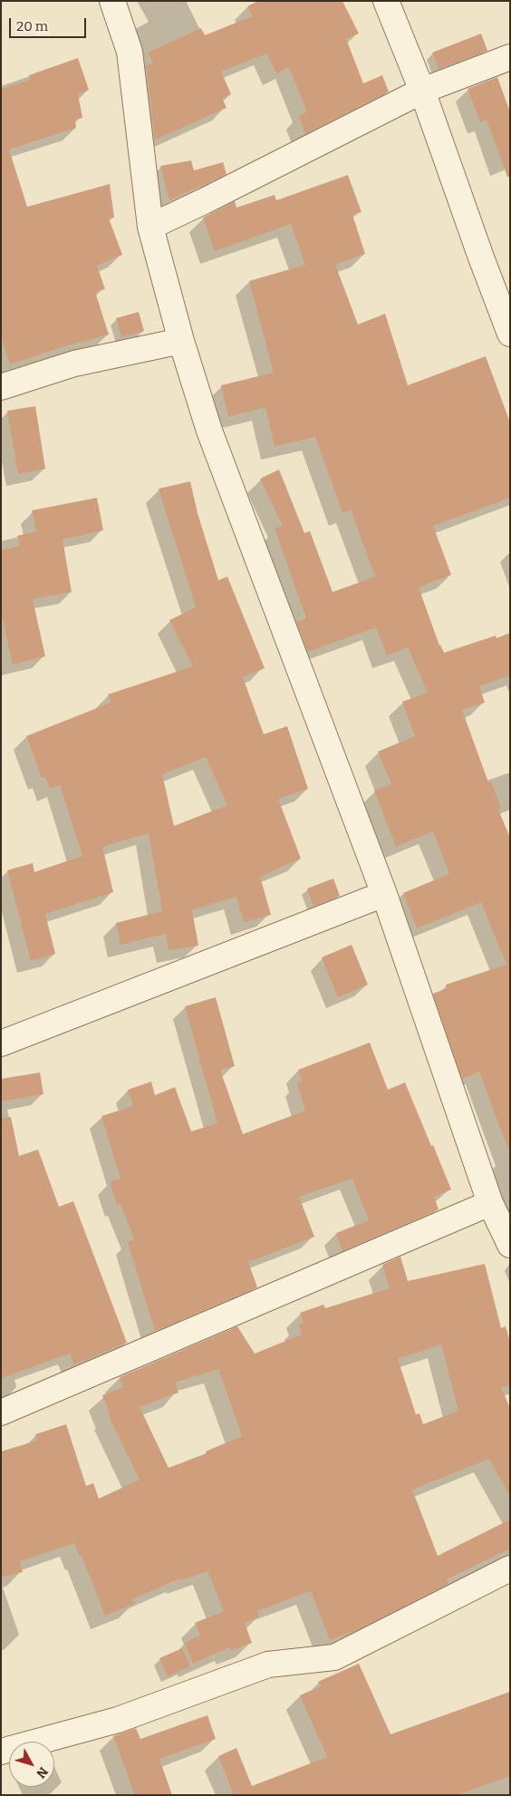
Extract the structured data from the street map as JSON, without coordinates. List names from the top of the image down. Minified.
{"scale_bar":"20 m","north":"bottom right"}
